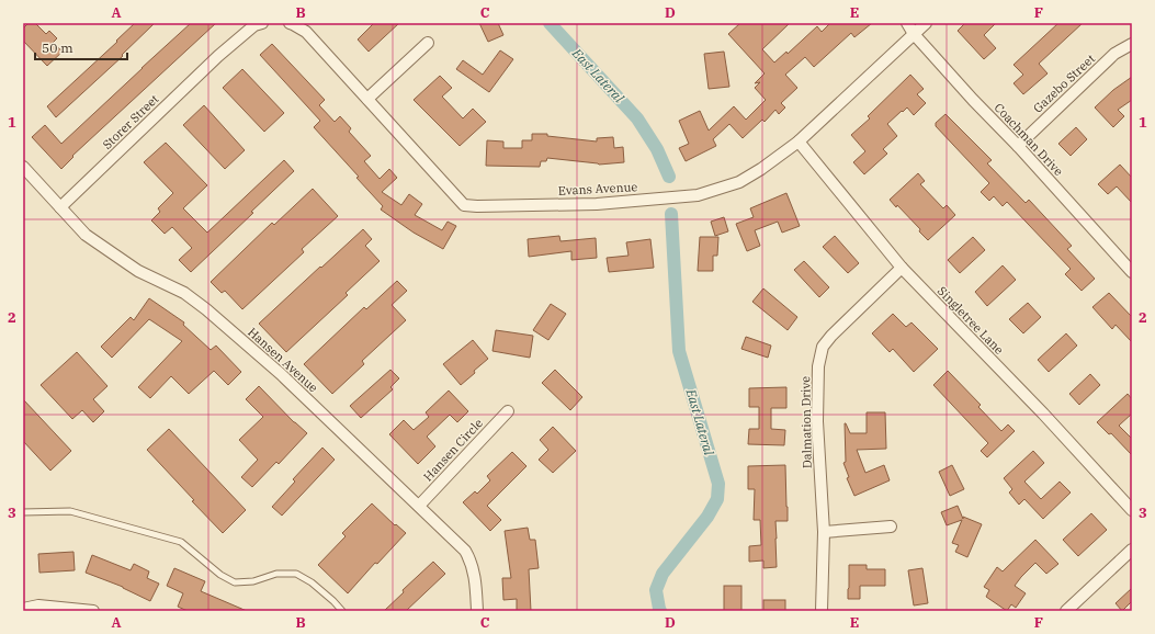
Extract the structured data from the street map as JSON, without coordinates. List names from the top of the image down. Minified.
{"streets":{"street":["Gazebo Street","Storer Street","Coachman Drive","Evans Avenue","Singletree Lane","Hansen Avenue","Dalmation Drive","Hansen Circle"]},"crossings":[["Gazebo Street","Coachman Drive"],["Storer Street","Hansen Avenue"],["Coachman Drive","Evans Avenue"],["Evans Avenue","Singletree Lane"],["Singletree Lane","Dalmation Drive"],["Hansen Avenue","Hansen Circle"]],"water":["East Lateral"],"scale_bar":"50 m","grid":{"columns":["A","B","C","D","E","F"],"rows":["1","2","3"]}}
